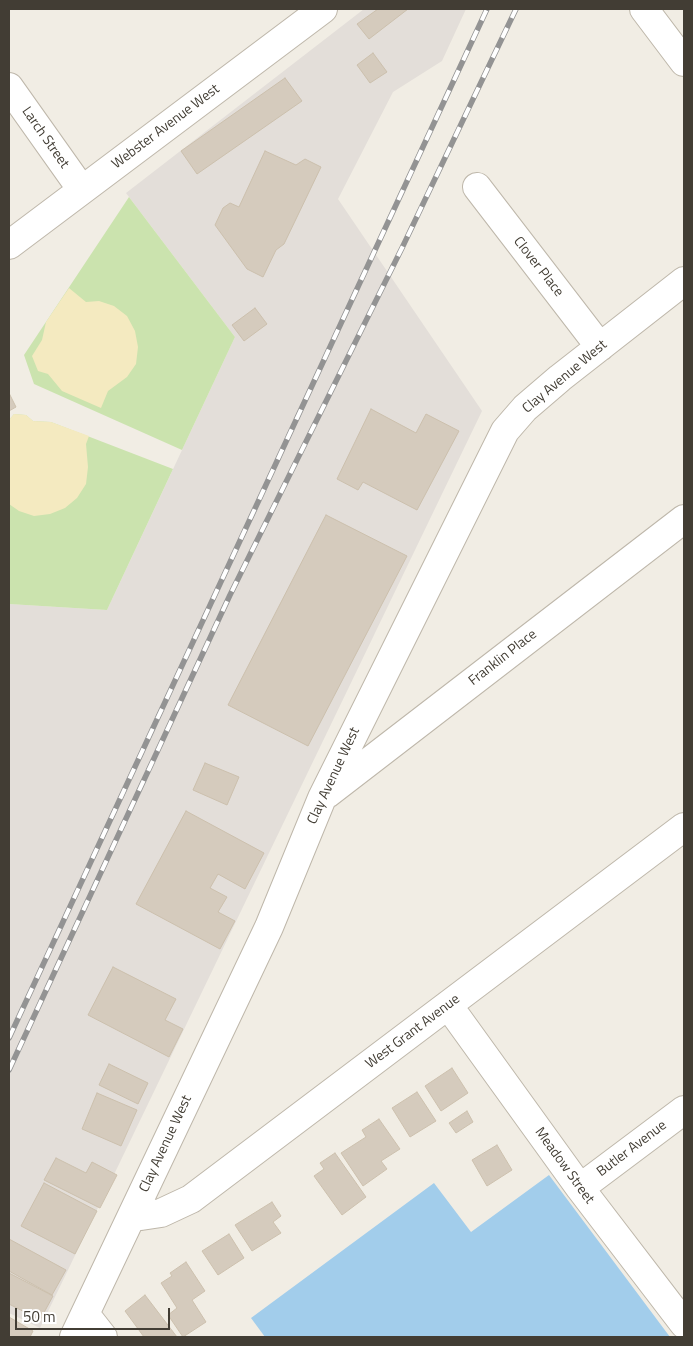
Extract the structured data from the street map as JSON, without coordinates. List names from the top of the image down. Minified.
{"streets":{"street":["Webster Avenue West","Larch Street","Clover Place","Clay Avenue West","Franklin Place","West Grant Avenue","Butler Avenue","Meadow Street"]},"crossings":[["Webster Avenue West","Larch Street"],["Clover Place","Clay Avenue West"],["Clay Avenue West","Franklin Place"],["Clay Avenue West","West Grant Avenue"],["West Grant Avenue","Meadow Street"],["Butler Avenue","Meadow Street"]],"scale_bar":"50 m"}
